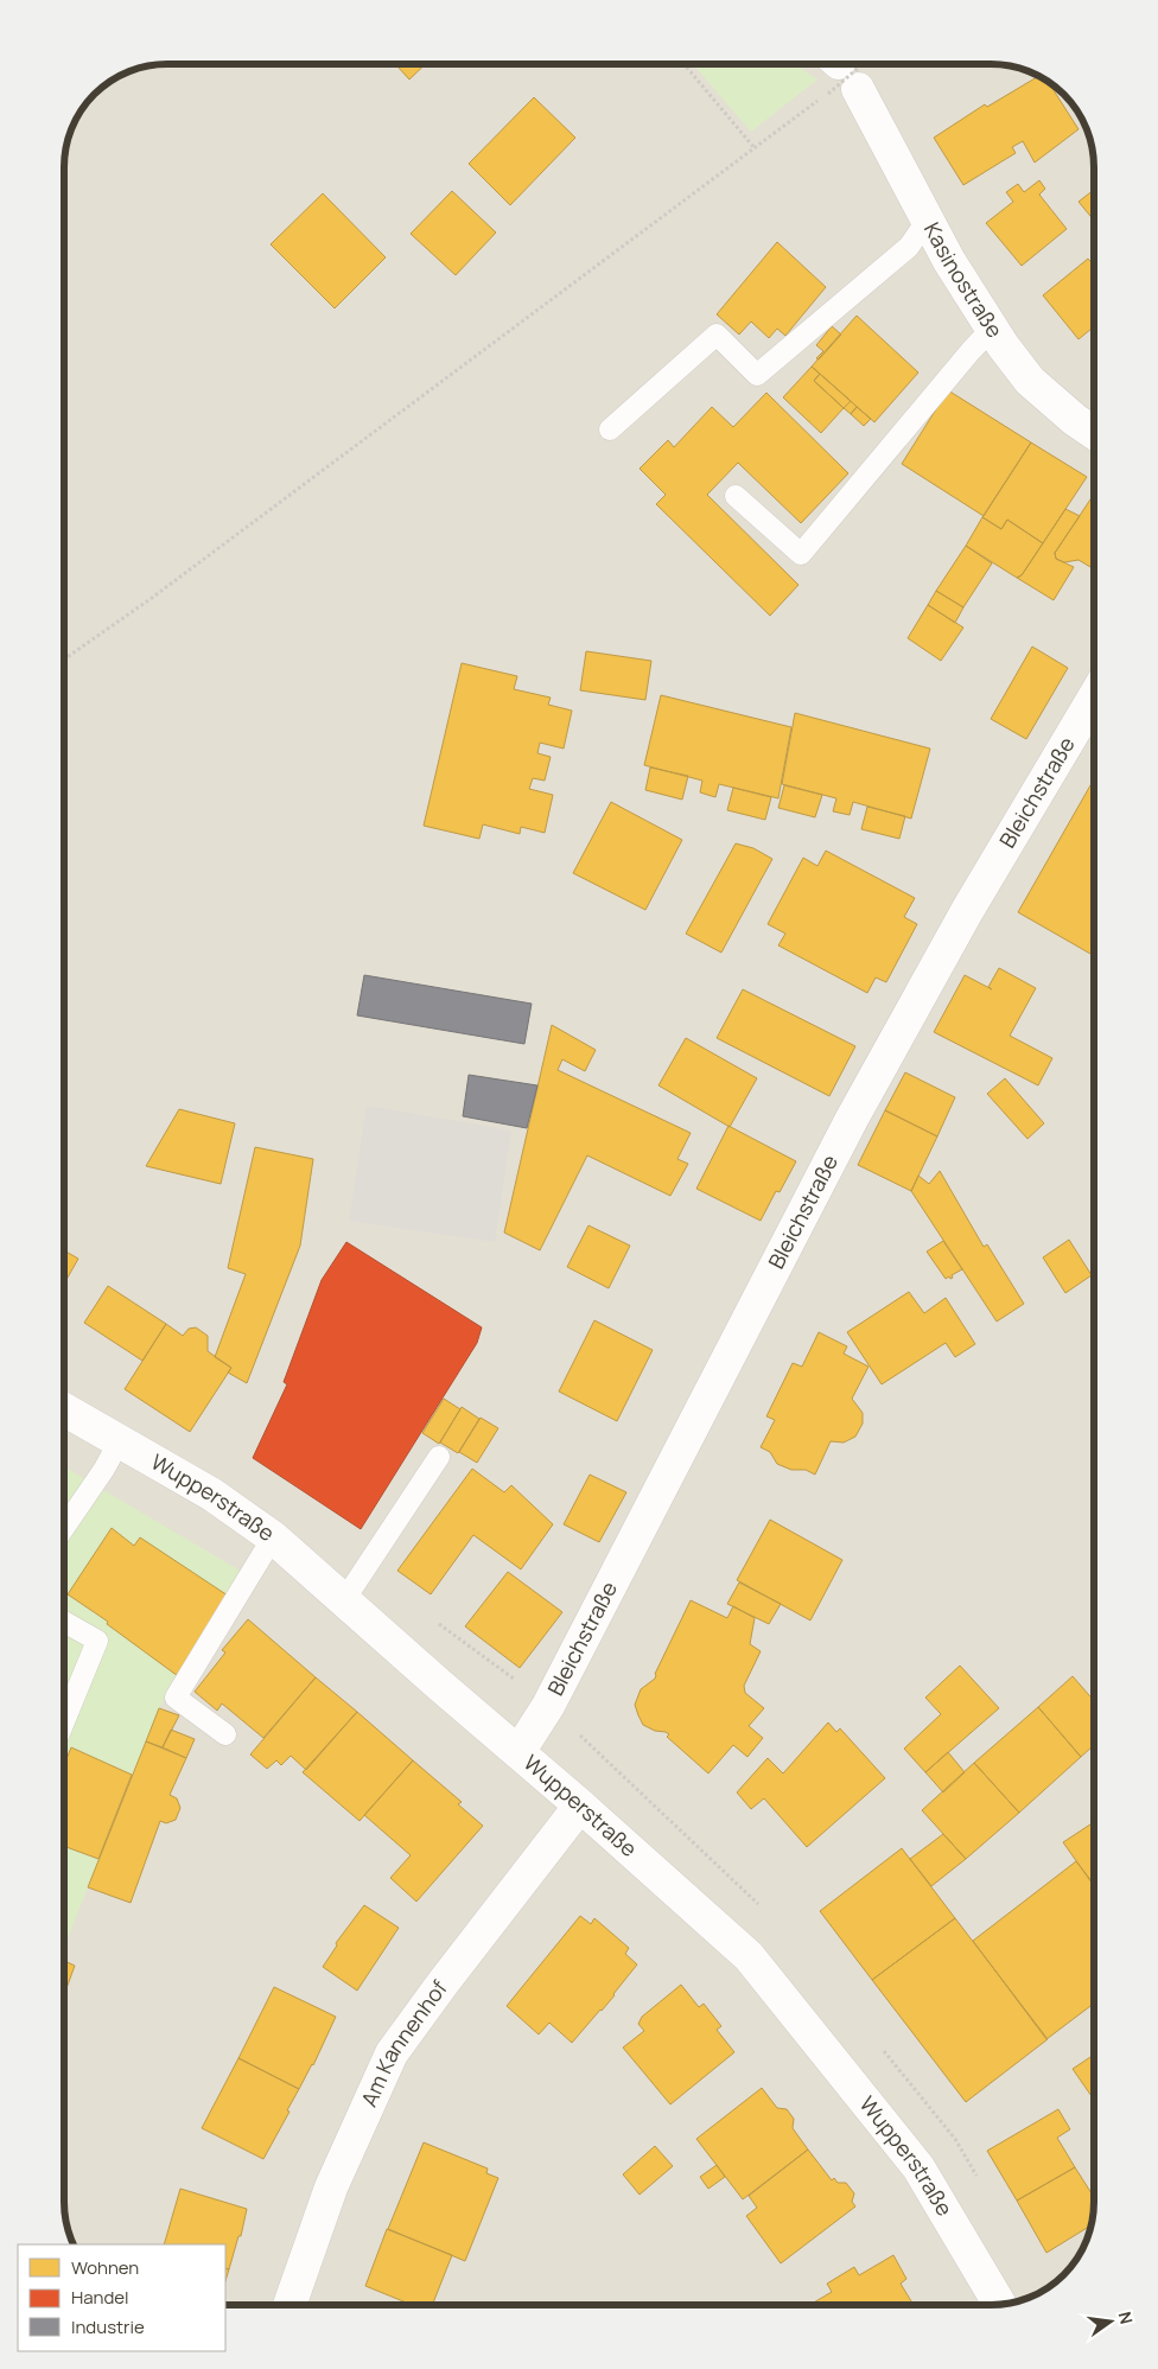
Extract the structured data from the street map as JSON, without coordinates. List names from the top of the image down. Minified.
{"streets":{"street":["Kasinostraße","Bleichstraße","Wupperstraße","Am Kannenhof"]},"crossings":[["Bleichstraße","Wupperstraße"],["Wupperstraße","Am Kannenhof"]],"legend":["Wohnen","Handel","Industrie"],"north":"right"}
